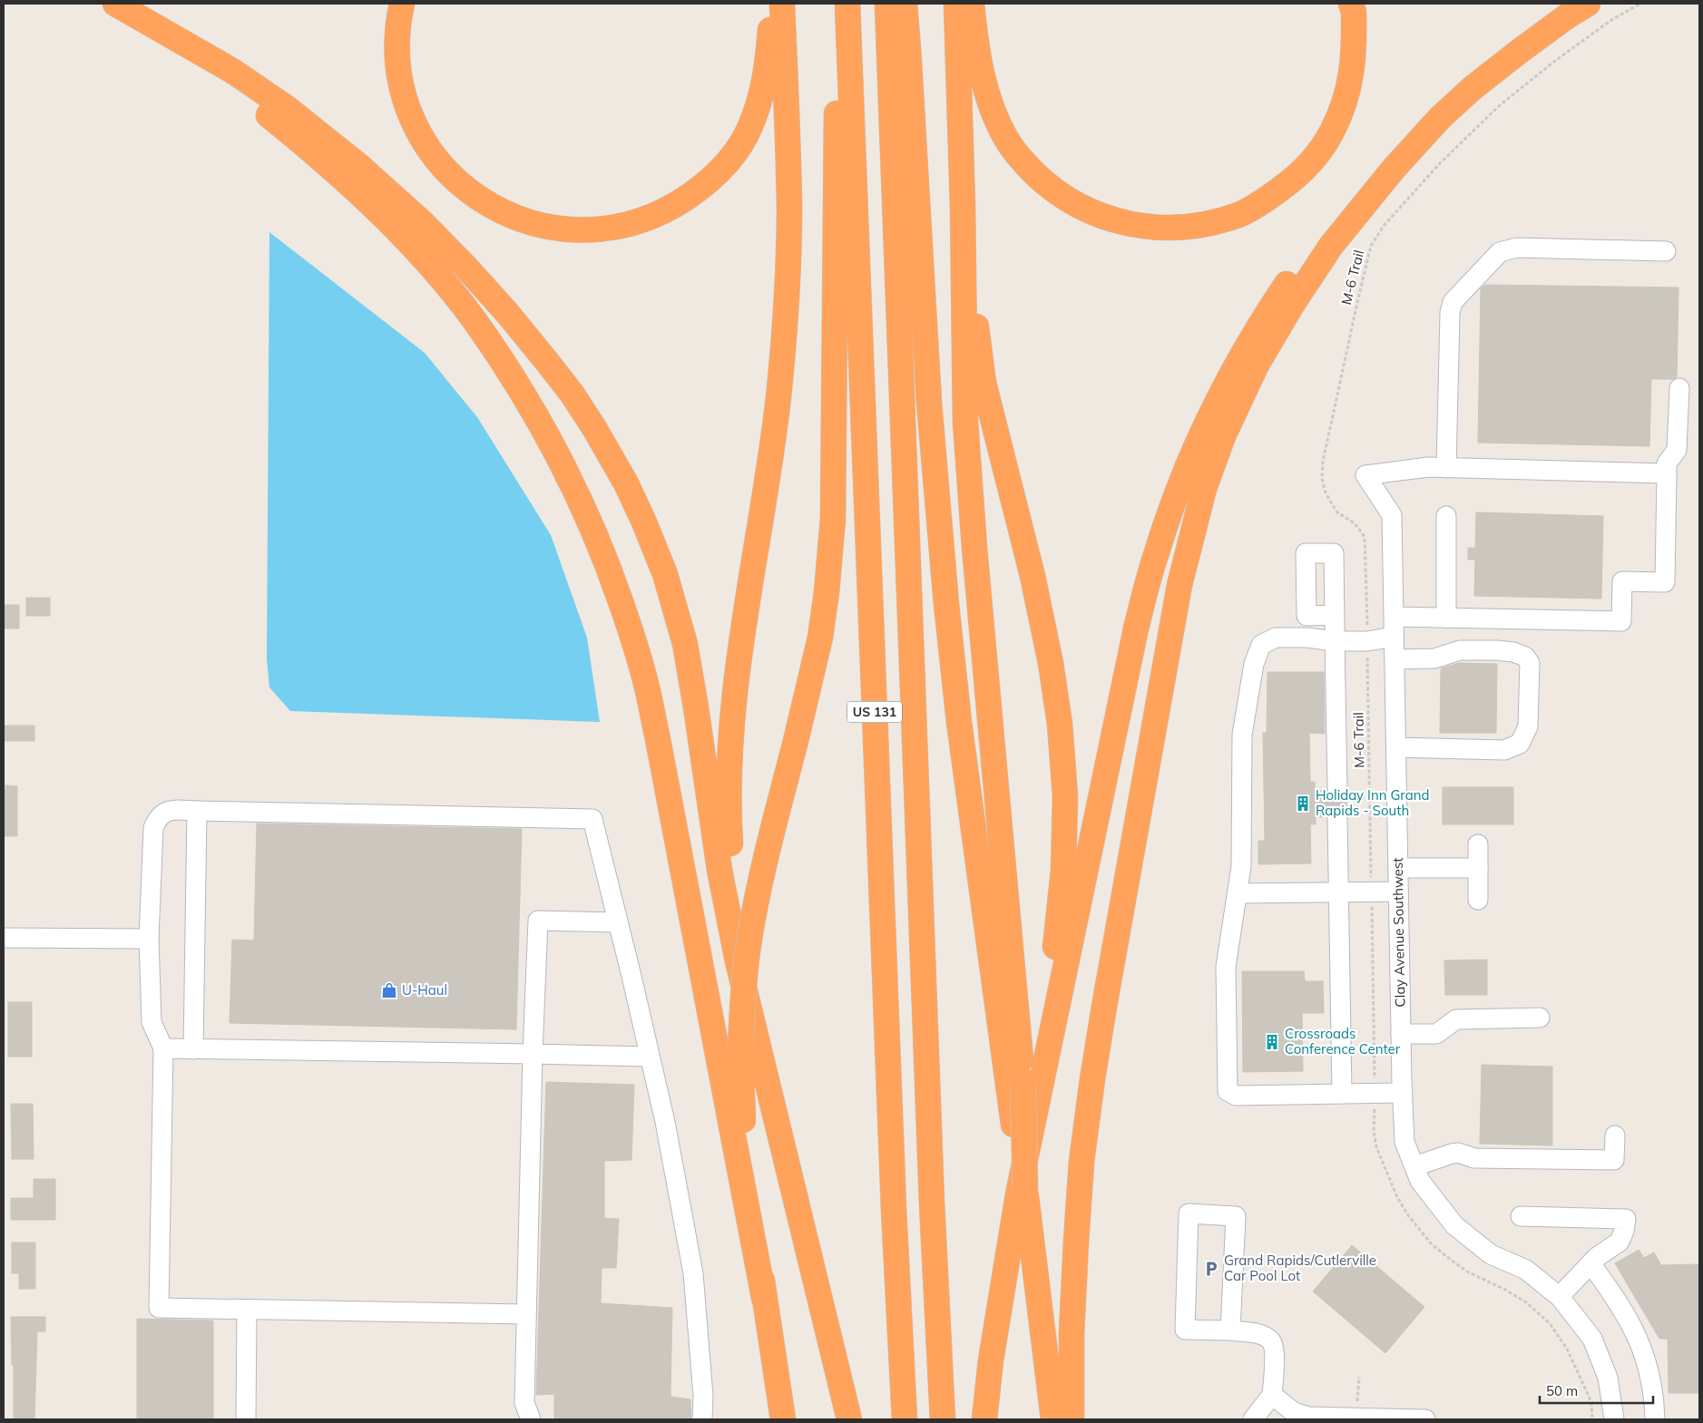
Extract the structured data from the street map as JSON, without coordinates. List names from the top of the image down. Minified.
{"streets":{"highway":["US 131"],"street":["Clay Avenue Southwest"],"path":["M-6 Trail"]},"places":{"building":["Holiday Inn Grand Rapids - South","Crossroads Conference Center"],"shop":["U-Haul"],"parking":["Grand Rapids/Cutlerville Car Pool Lot"]},"scale_bar":"50 m"}
